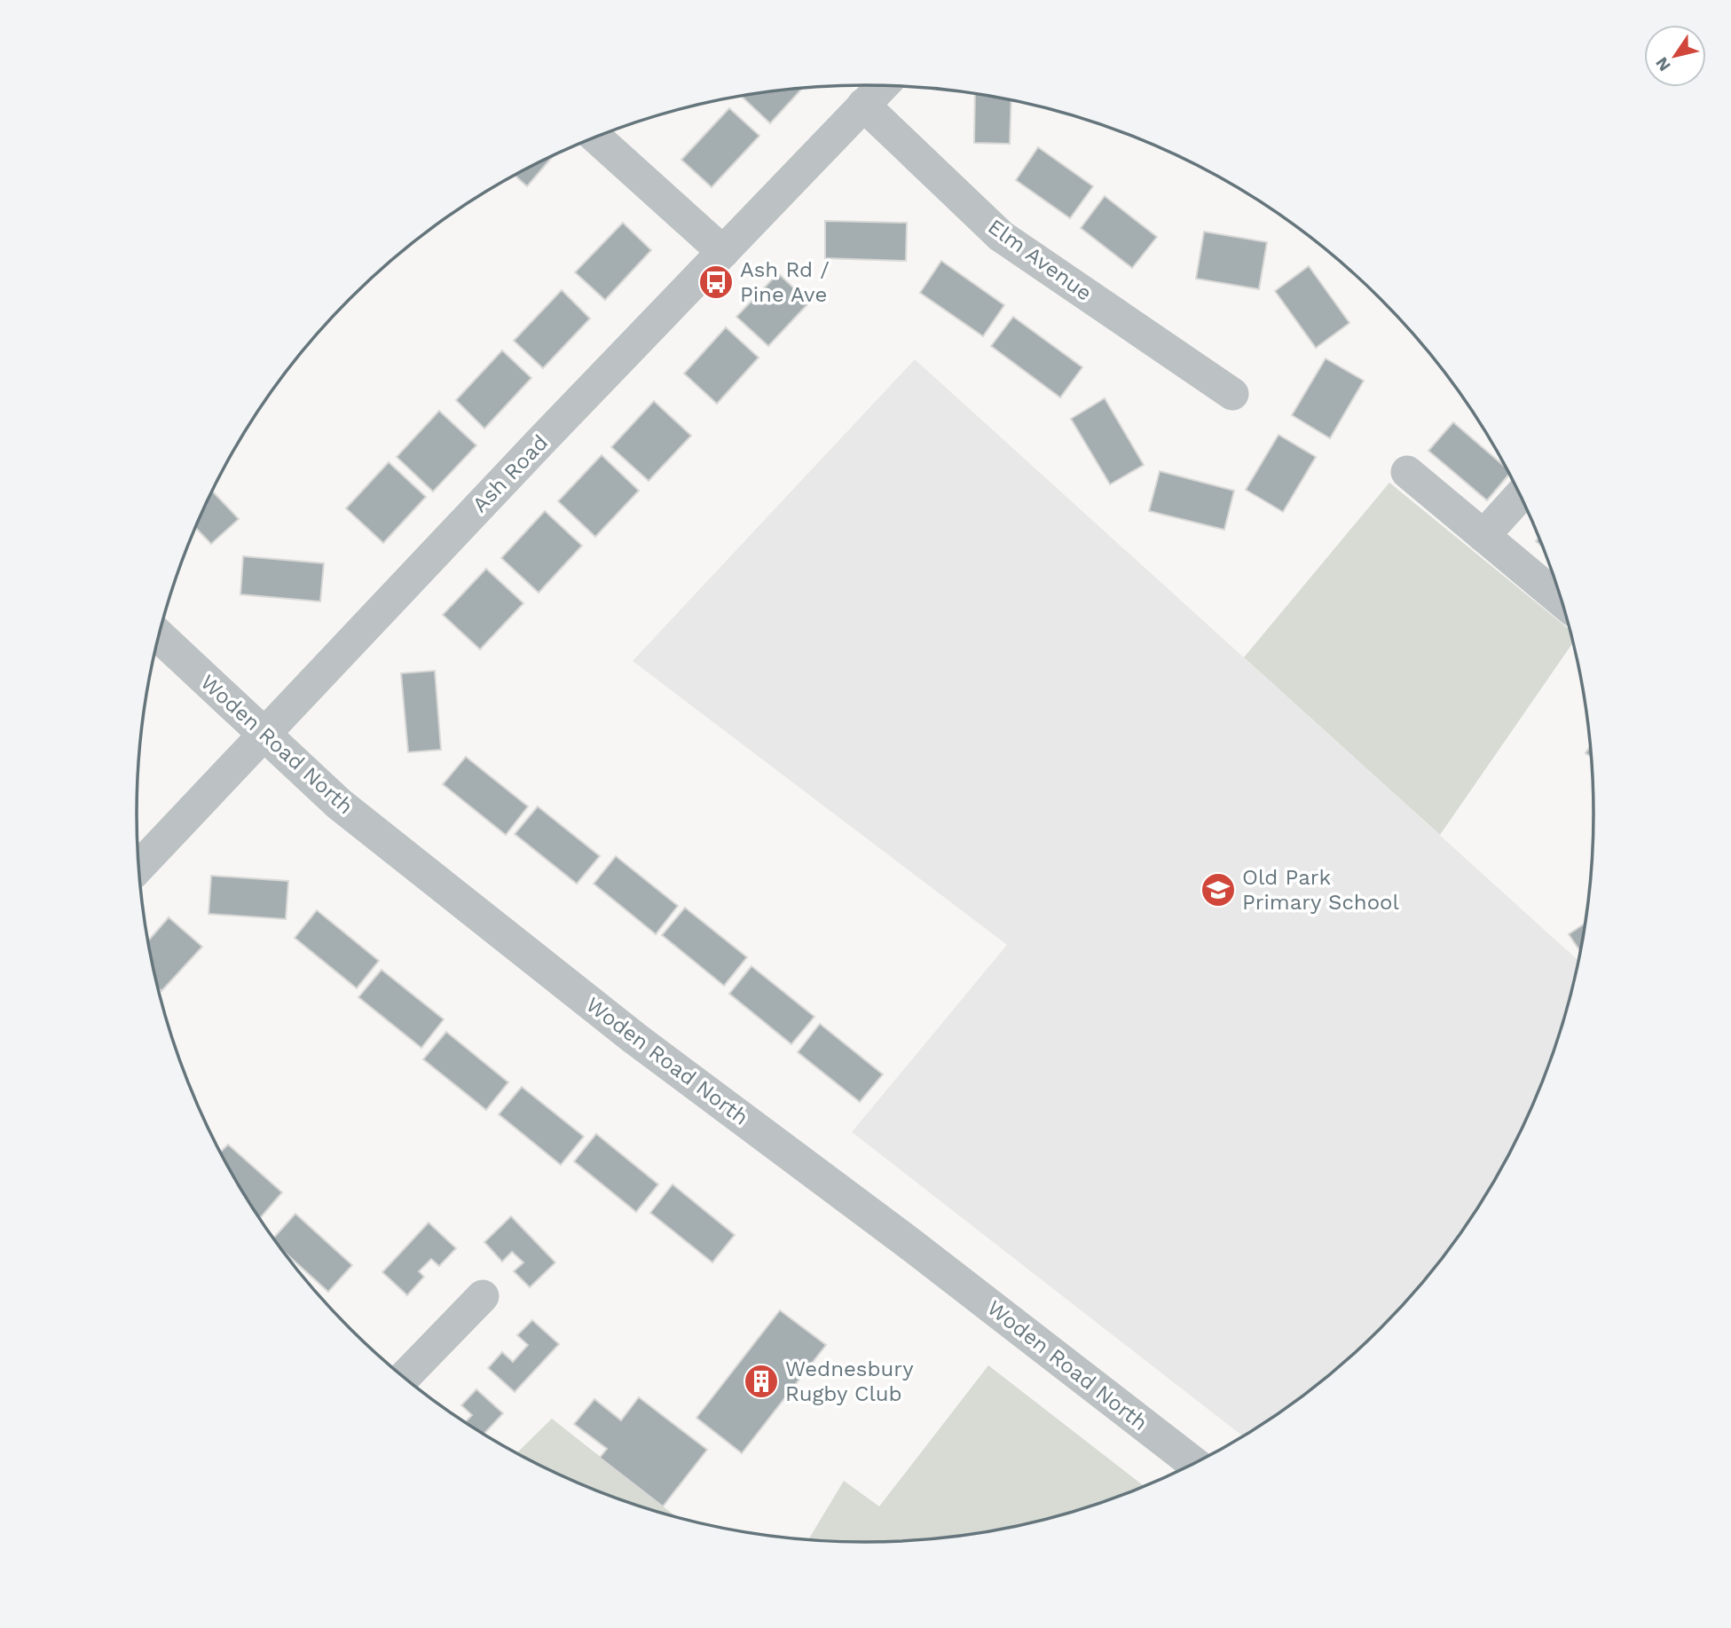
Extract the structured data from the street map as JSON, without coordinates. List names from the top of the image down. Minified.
{"streets":{"street":["Elm Avenue","Ash Road","Woden Road North"]},"crossings":[["Elm Avenue","Ash Road"],["Ash Road","Woden Road North"]],"places":{"bus stop":["Ash Rd / Pine Ave"],"school or university":["Old Park Primary School"],"building":["Wednesbury Rugby Club"]},"north":"bottom left"}
